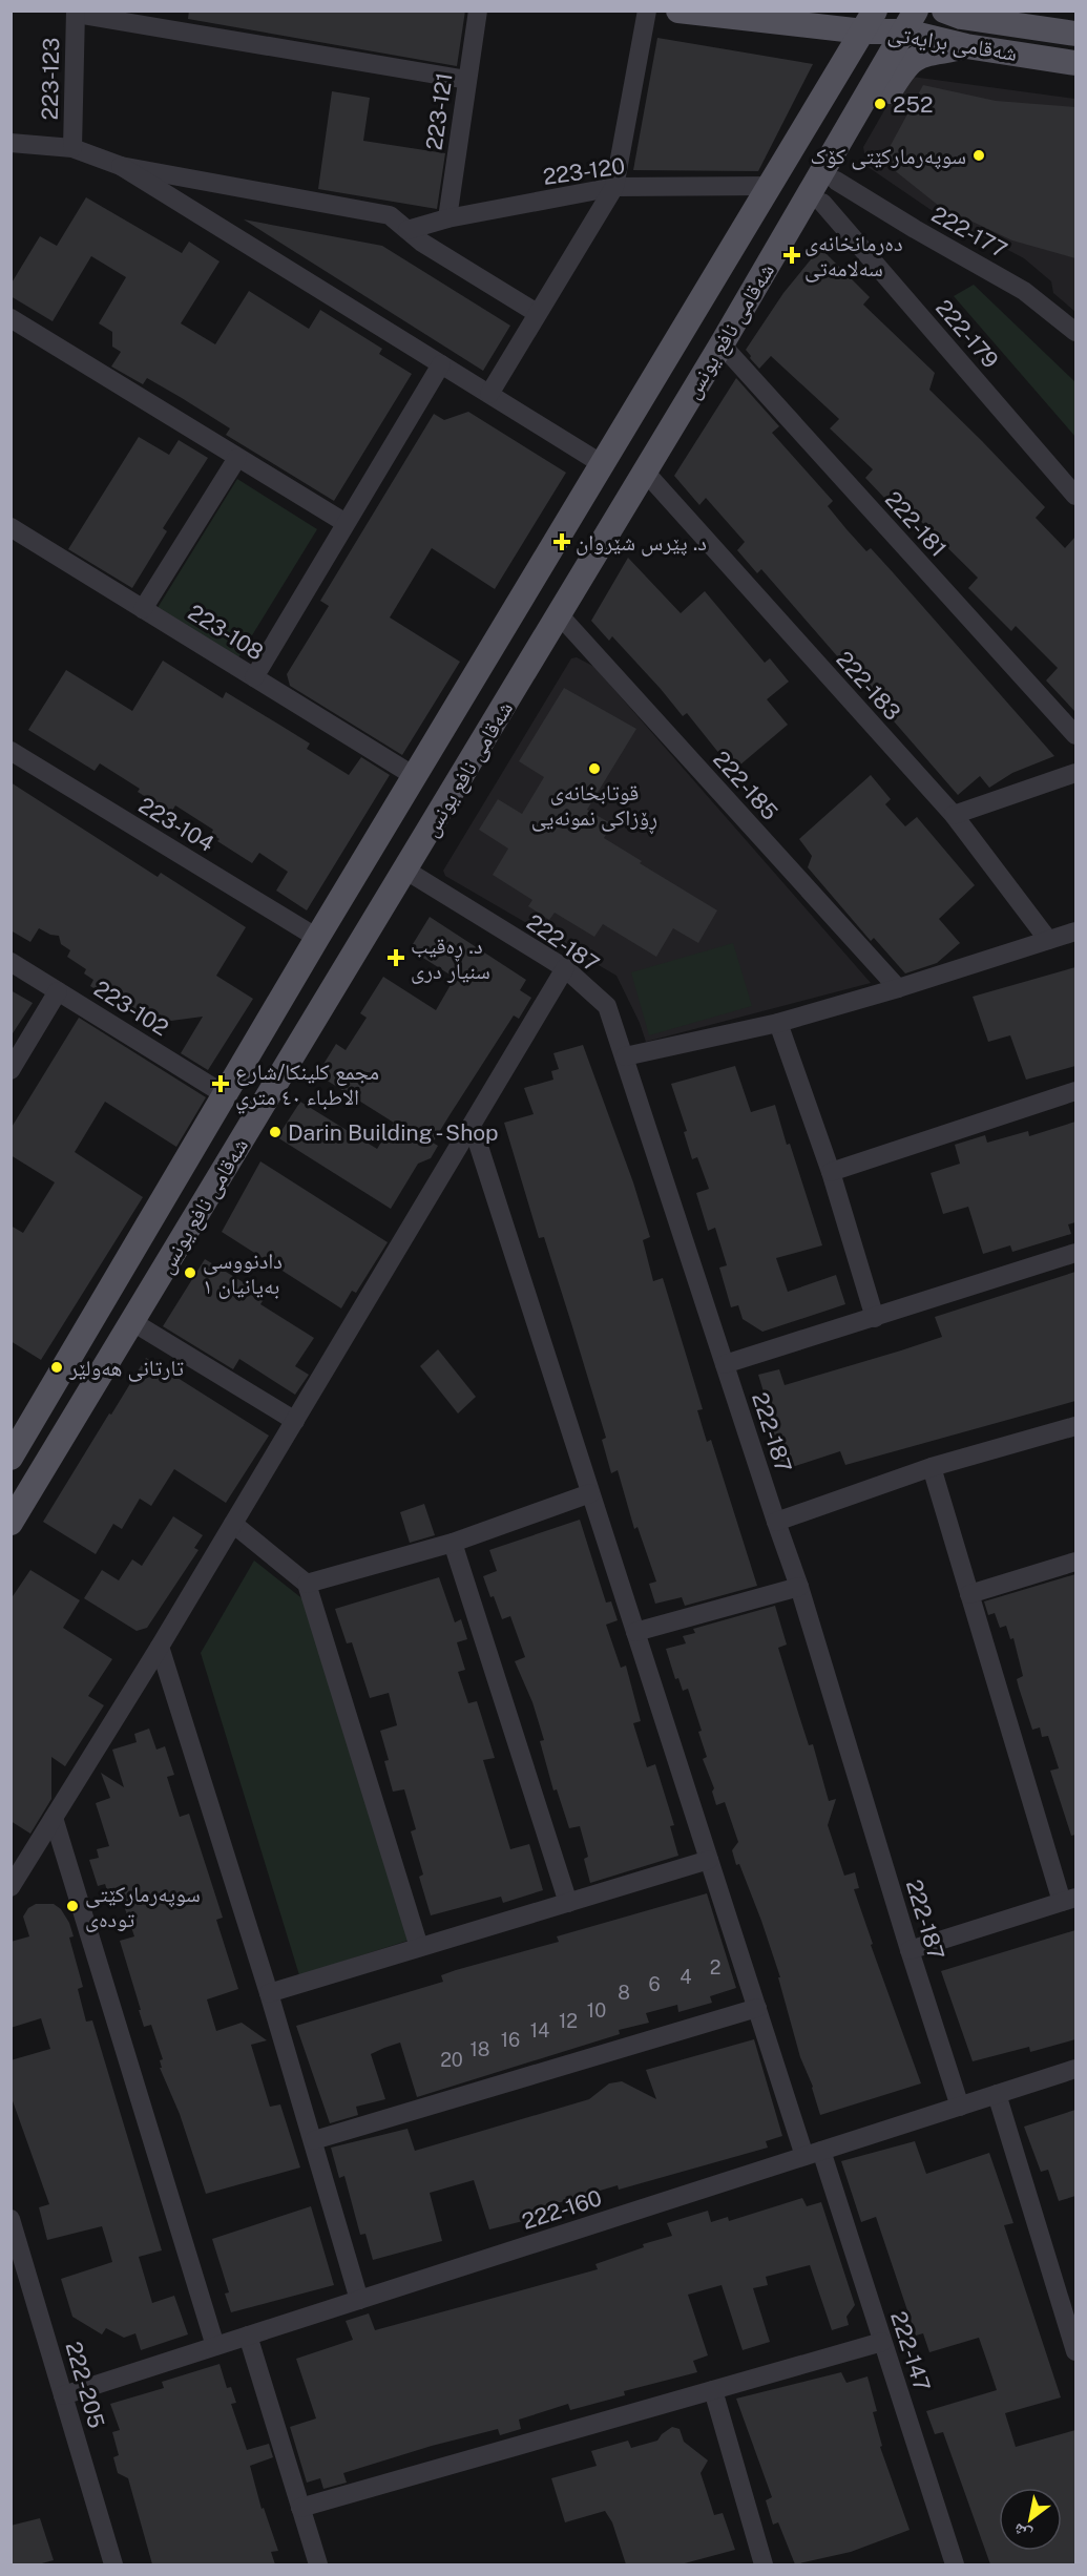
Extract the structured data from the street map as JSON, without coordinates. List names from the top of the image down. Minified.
{"streets":{"main road":["شەقامی برایەتی","شەقامی نافع یونس"],"street":["223-123","223-121","223-120","222-177","222-179","222-181","223-108","222-183","222-185","223-104","222-187","223-102","222-160","222-147","222-205"]},"crossings":[["شەقامی برایەتی","شەقامی نافع یونس"],["223-121","223-120"],["223-120","شەقامی نافع یونس"],["شەقامی نافع یونس","222-181"],["شەقامی نافع یونس","223-108"],["شەقامی نافع یونس","222-183"],["شەقامی نافع یونس","222-185"],["شەقامی نافع یونس","223-104"],["شەقامی نافع یونس","222-187"],["شەقامی نافع یونس","223-102"],["222-187","222-160"],["222-160","222-147"],["222-160","222-205"]],"places":{"other":["252","سوپەرمارکێتی کۆک","قوتابخانەی ڕۆزاکی نمونەیی","Darin Building - Shop","دادنووسی بەیانیان ١","تارتانی هەولێر","سوپەرمارکێتی تودەی"],"health":["دەرمانخانەی سەلامەتی","د. پێرس شێروان","د. ڕەقیب سنیار دری","مجمع كلينكا/شارع الاطباء ٤٠ متري"]},"house_numbers":["2","4","6","8","10","12","14","16","18","20"],"north":"bottom left"}
